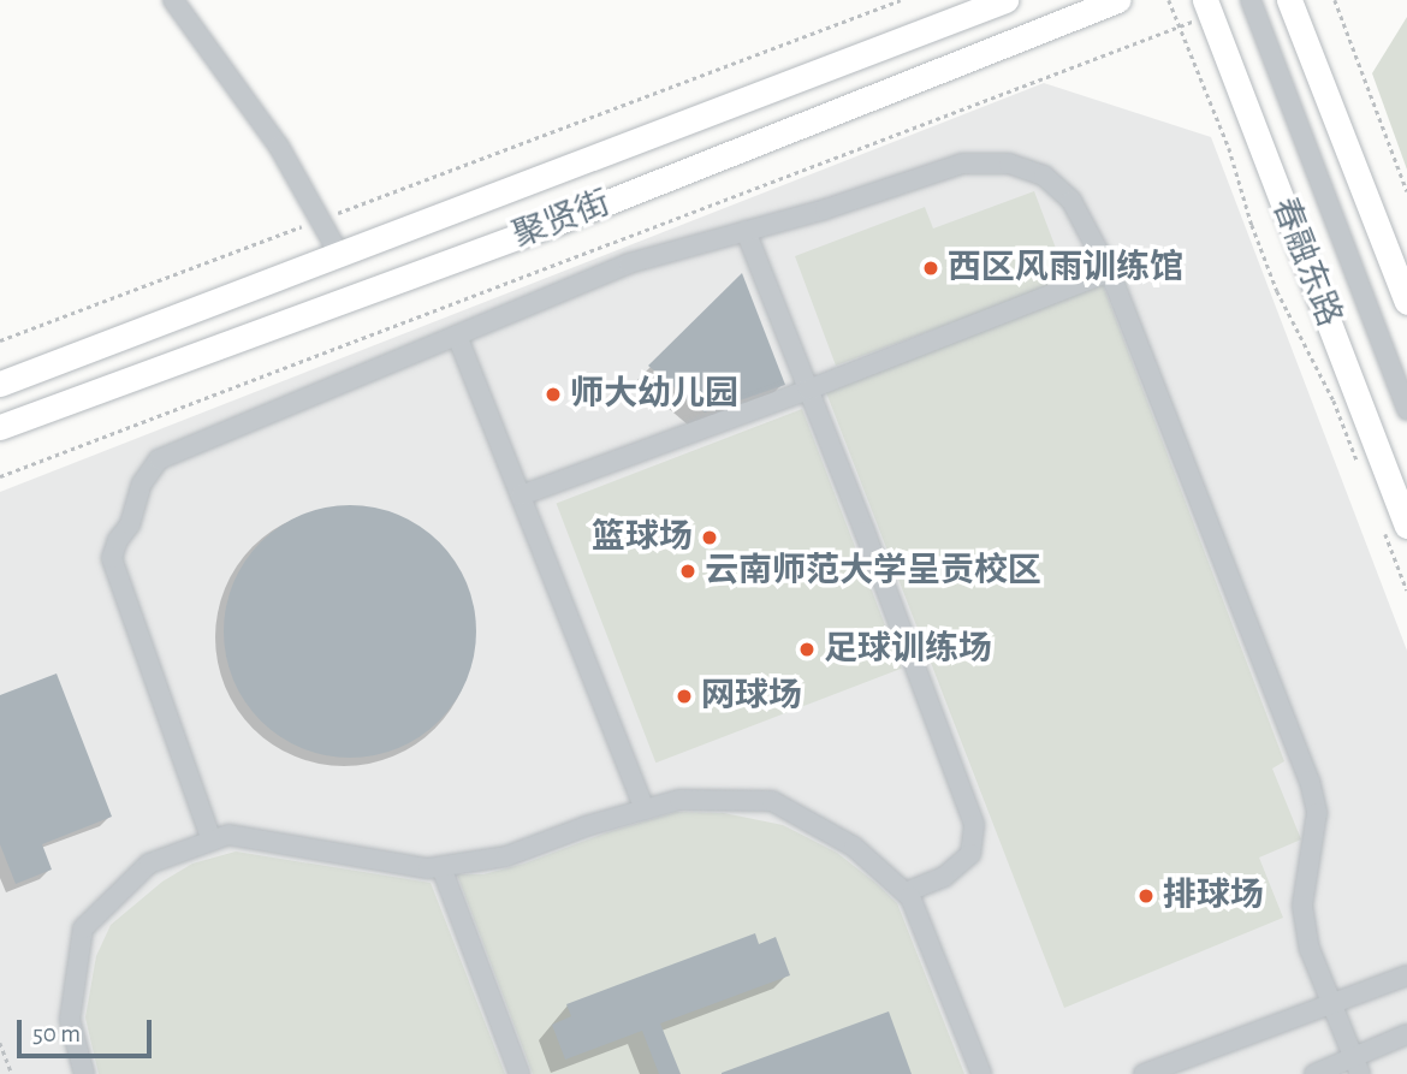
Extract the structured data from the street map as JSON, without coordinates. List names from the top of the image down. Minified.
{"streets":{"main road":["聚贤街","春融东路"]},"places":["西区风雨训练馆","师大幼儿园","篮球场","云南师范大学呈贡校区","足球训练场","网球场","排球场"],"scale_bar":"50 m"}
